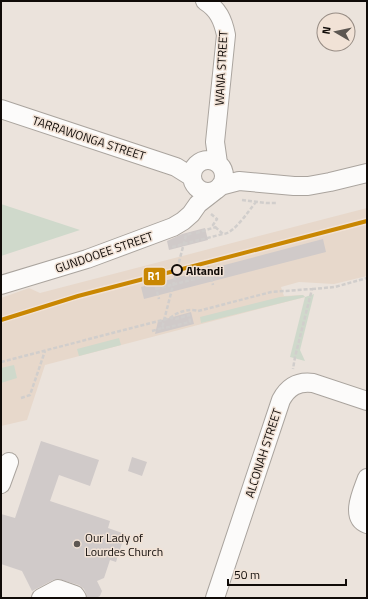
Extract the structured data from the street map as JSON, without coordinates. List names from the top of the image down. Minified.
{"streets":{"street":["WANA STREET","TARRAWONGA STREET","GUNDOOEE STREET","ALCONAH STREET"]},"crossings":[["WANA STREET","TARRAWONGA STREET"],["WANA STREET","GUNDOOEE STREET"],["TARRAWONGA STREET","GUNDOOEE STREET"]],"places":["Altandi","Our Lady of Lourdes Church"],"lines":["transit line R1"],"scale_bar":"50 m","north":"left"}
